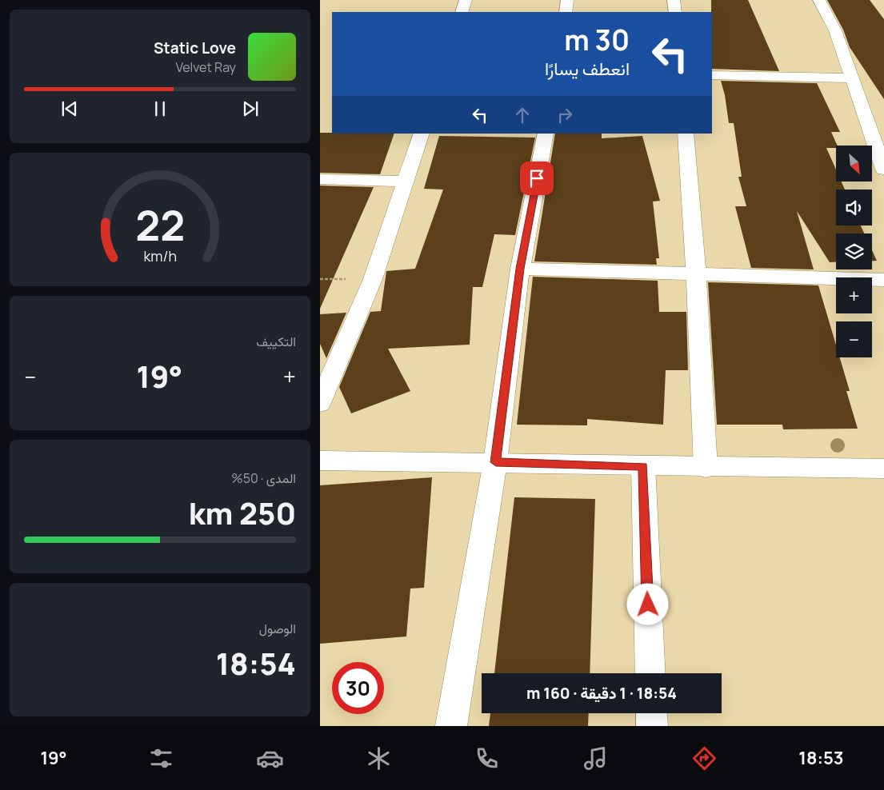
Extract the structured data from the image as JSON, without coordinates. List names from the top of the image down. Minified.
{"north":"bottom right","page":{"turn":["30 m","انعطف يسارًا"],"song":["Static Love","Velvet Ray"],"map_buttons":["+","−"],"tile":["التكييف",["المدى · 50%","250 km"],["الوصول","18:54"]],"heat":["−","19°","+"],"limit":"30","trip":"18:54 · 1 دقيقة · 160 m","tabs":["18:53","19°"],"gauge":["22","km/h"]}}
